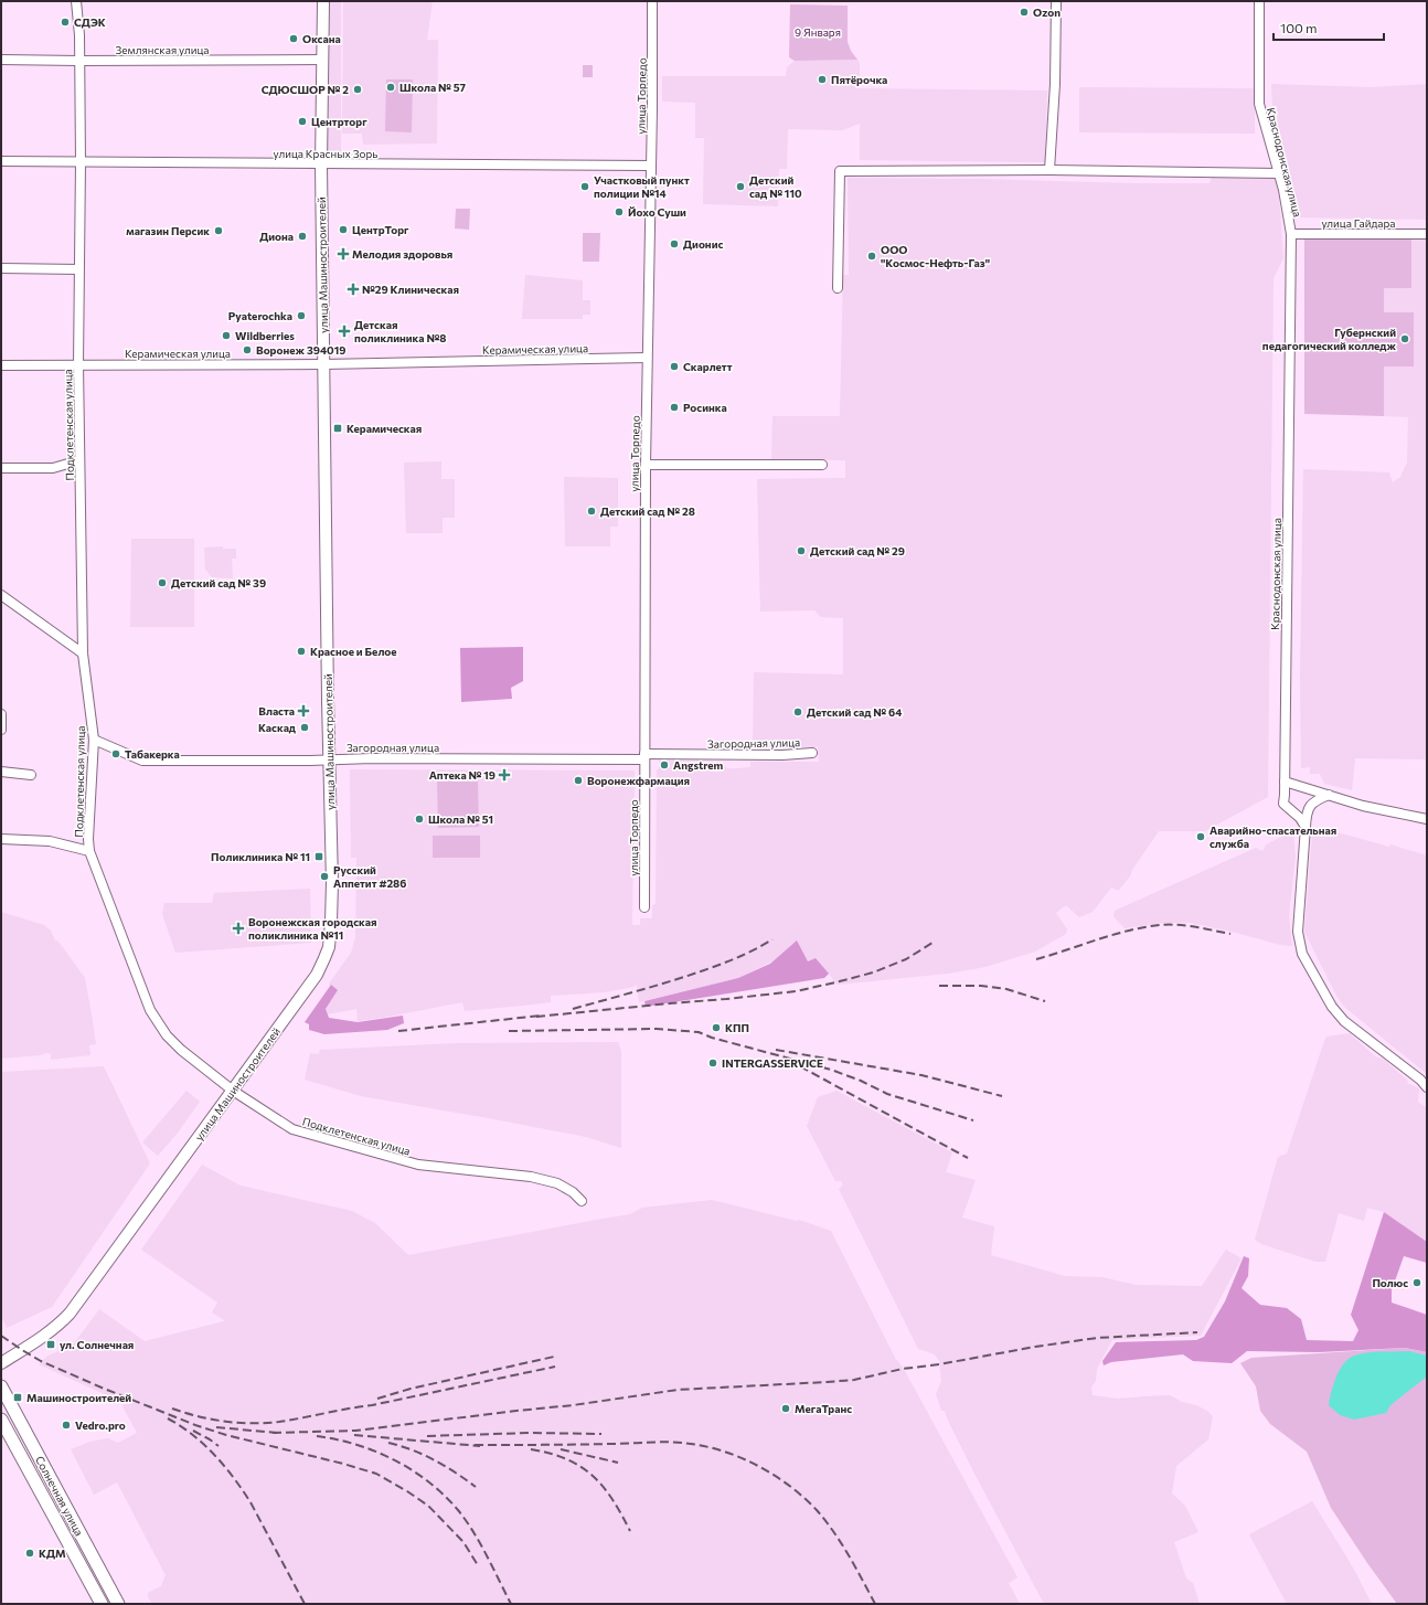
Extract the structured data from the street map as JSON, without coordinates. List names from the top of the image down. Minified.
{"streets":{"main road":["Солнечная улица"],"street":["Землянская улица","улица Торпедо","улица Красных Зорь","Краснодонская улица","улица Гайдара","улица Машиностроителей","Керамическая улица","Подклетенская улица","Загородная улица"]},"crossings":[["Землянская улица","улица Машиностроителей"],["Землянская улица","Подклетенская улица"],["улица Торпедо","улица Красных Зорь"],["улица Торпедо","Керамическая улица"],["улица Торпедо","Загородная улица"],["улица Красных Зорь","улица Машиностроителей"],["улица Красных Зорь","Подклетенская улица"],["Краснодонская улица","улица Гайдара"],["улица Машиностроителей","Керамическая улица"],["улица Машиностроителей","Подклетенская улица"],["улица Машиностроителей","Загородная улица"],["Керамическая улица","Подклетенская улица"],["Подклетенская улица","Загородная улица"]],"parks":["9 Января"],"places":{"other":["Ozon","СДЭК","Оксана","Пятёрочка","Школа № 57","СДЮСШОР № 2","Центрторг","Участковый пункт полиции №14","Детский сад № 110","Йохо Суши","ЦентрТорг","магазин Персик","Диона","Дионис","ООО \"Космос-Нефть-Газ\"","Pyaterochka","Wildberries","Губернский педагогический колледж","Воронеж 394019","Скарлетт","Росинка","Детский сад № 28","Детский сад № 29","Детский сад № 39","Красное и Белое","Детский сад № 64","Каскад","Табакерка","Angstrem","Воронежфармация","Школа № 51","Аварийно-спасательная служба","Русский Аппетит #286","КПП","INTERGASSERVICE","Полюс","МегаТранс","Vedro.pro","КДМ"],"health":["Мелодия здоровья","№29 Клиническая","Детская поликлиника №8","Власта","Аптека № 19","Воронежская городская поликлиника №11"],"transit":["Керамическая","Поликлиника № 11","ул. Солнечная","Машиностроителей"]},"scale_bar":"100 m"}
